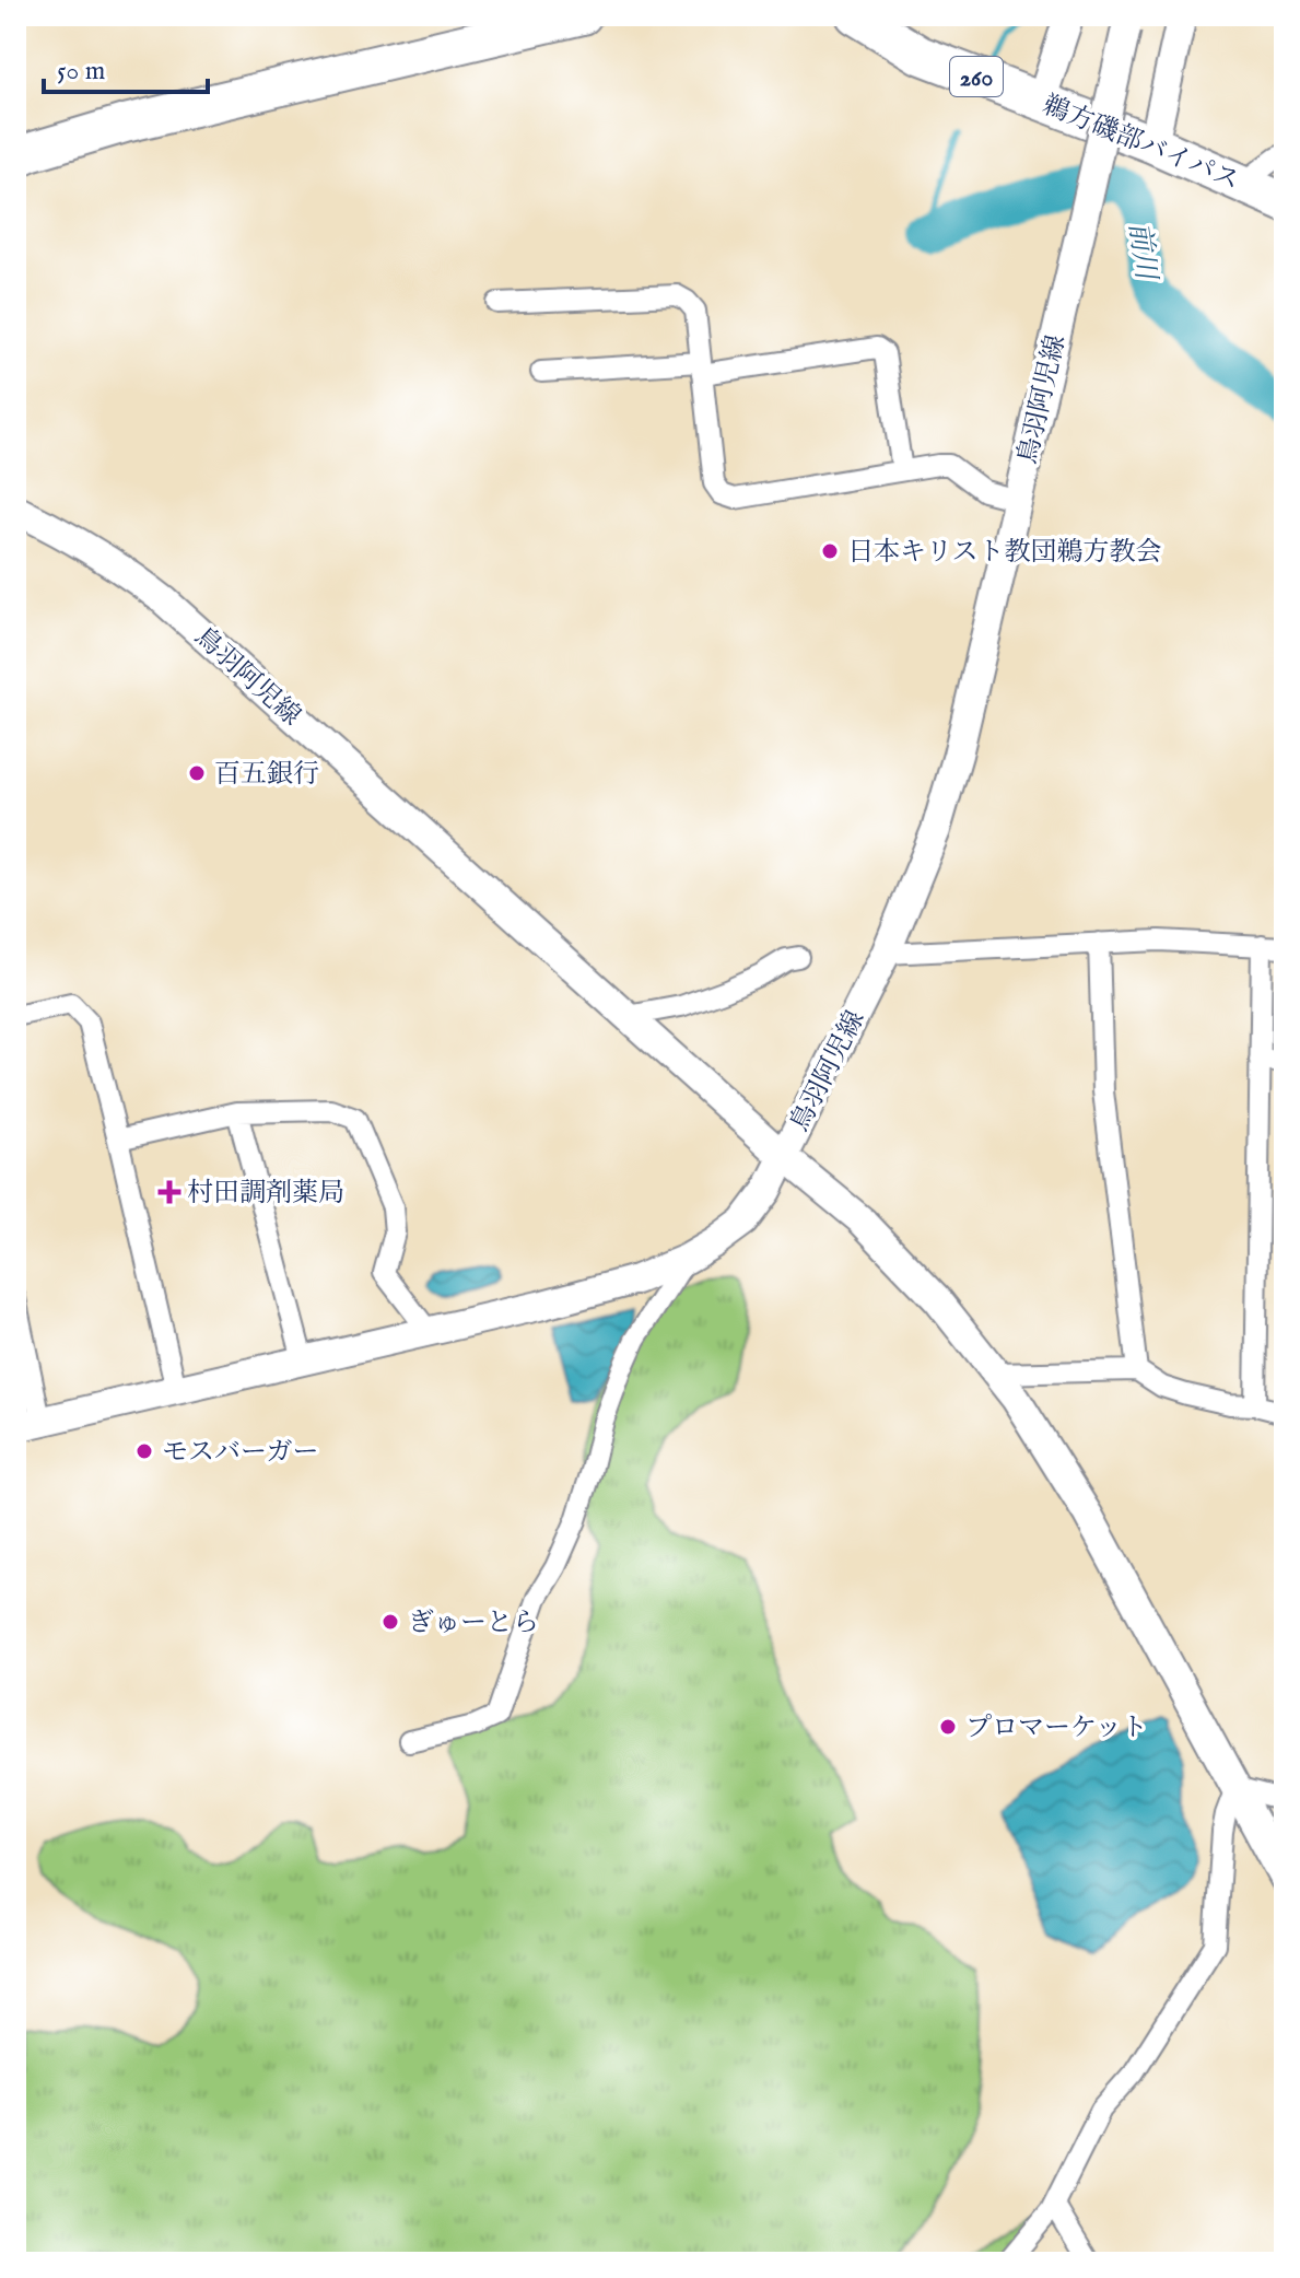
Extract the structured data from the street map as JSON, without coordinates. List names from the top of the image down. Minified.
{"streets":{"highway":["260","鵜方磯部バイパス"],"main road":["鳥羽阿児線"]},"water":["前川"],"places":{"other":["日本キリスト教団鵜方教会","百五銀行","モスバーガー","ぎゅーとら","プロマーケット"],"health":["村田調剤薬局"]},"scale_bar":"50 m"}
